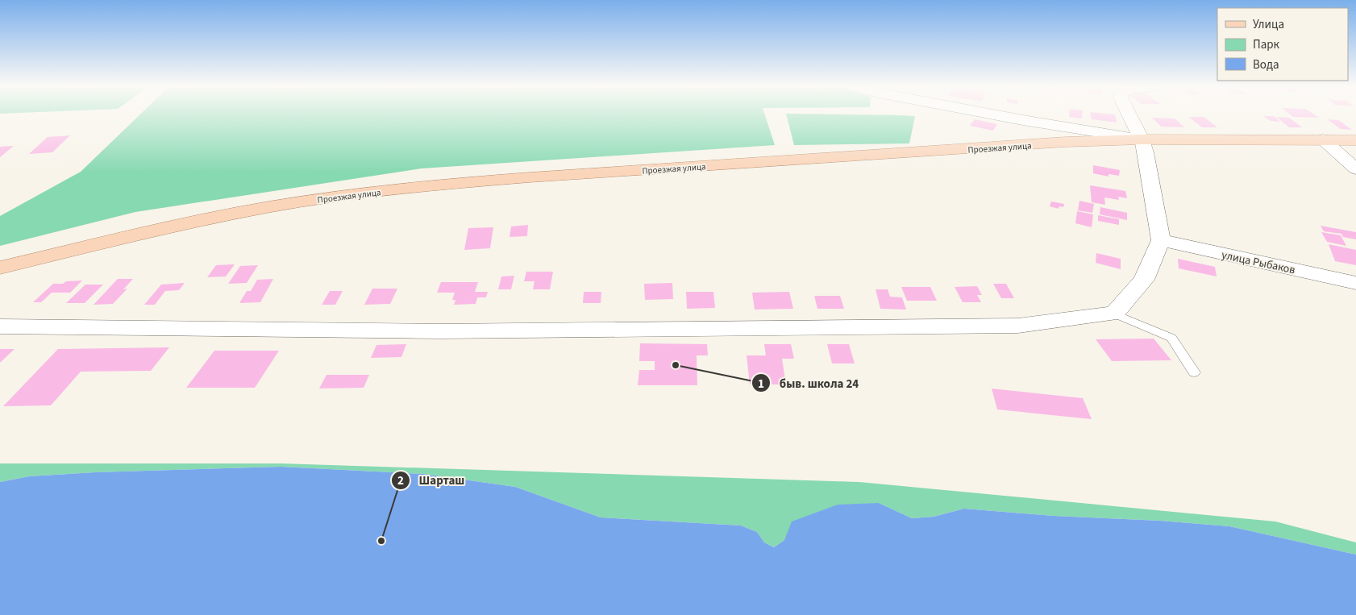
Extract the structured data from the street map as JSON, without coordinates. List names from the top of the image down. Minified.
{"streets":{"main road":["Проезжая улица"],"street":["улица Рыбаков"]},"places":["быв. школа 24","Шарташ"],"legend":["Улица","Парк","Вода"]}
